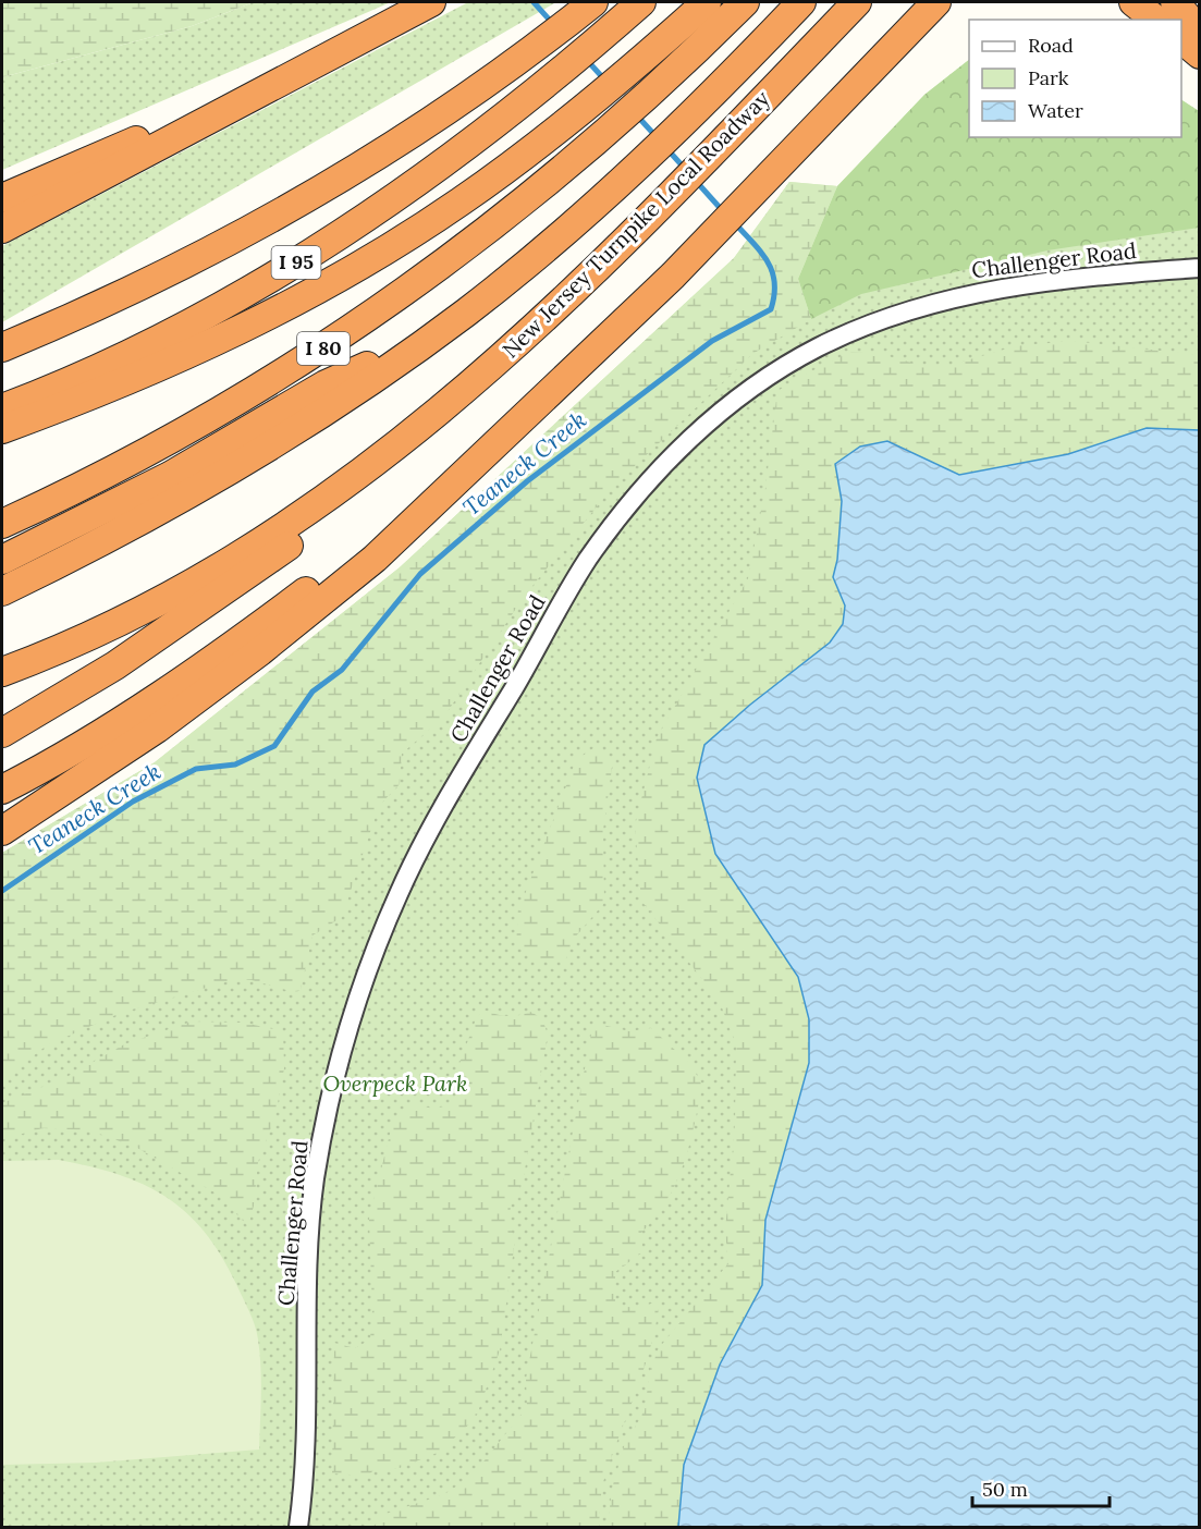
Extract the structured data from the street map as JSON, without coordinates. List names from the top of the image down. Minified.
{"streets":{"highway":["New Jersey Turnpike Local Roadway","I 95","I 80"],"street":["Challenger Road"]},"water":["Teaneck Creek"],"parks":["Overpeck Park"],"legend":["Road","Park","Water"],"scale_bar":"50 m"}
